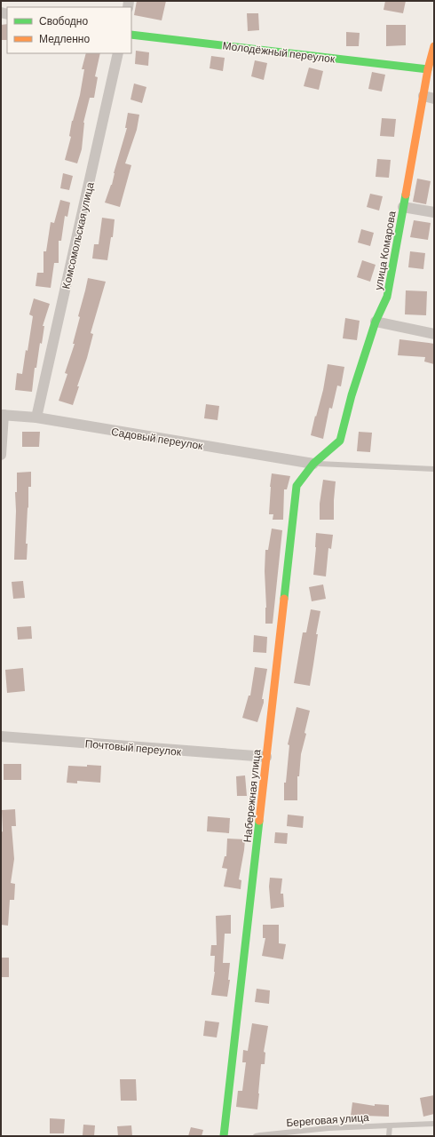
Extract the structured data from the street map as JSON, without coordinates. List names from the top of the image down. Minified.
{"streets":{"street":["Молодёжный переулок","Комсомольская улица","улица Комарова","Садовый переулок","Почтовый переулок","Набережная улица"],"lane":["Береговая улица"]},"crossings":[["Молодёжный переулок","улица Комарова"],["Комсомольская улица","Садовый переулок"],["улица Комарова","Садовый переулок"],["улица Комарова","Набережная улица"],["Садовый переулок","Набережная улица"],["Почтовый переулок","Набережная улица"]],"legend":["Свободно","Медленно"]}
